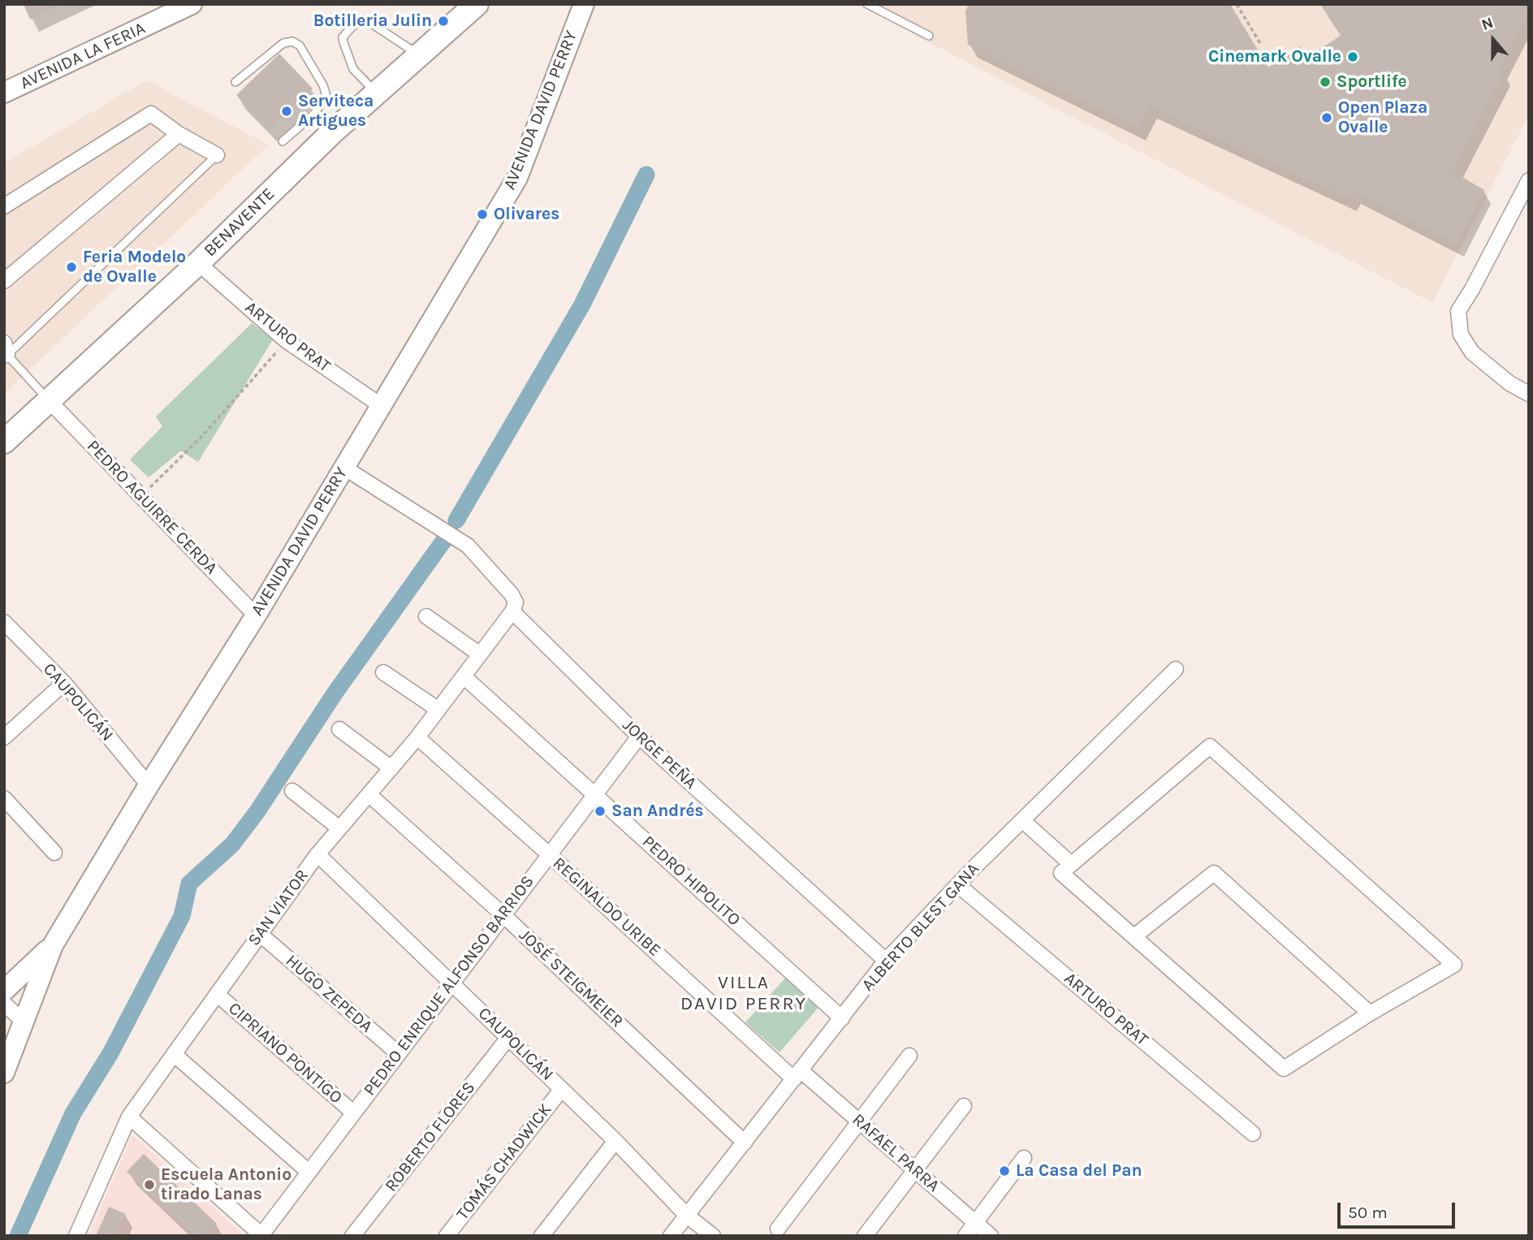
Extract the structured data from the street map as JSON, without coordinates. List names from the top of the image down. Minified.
{"streets":{"main road":["AVENIDA LA FERIA","AVENIDA DAVID PERRY","BENAVENTE"],"street":["ARTURO PRAT","PEDRO AGUIRRE CERDA","CAUPOLICÁN","JORGE PEÑA","PEDRO HIPOLITO","REGINALDO URIBE","SAN VIATOR","ALBERTO BLEST GANA","JOSÉ STEIGMEIER","PEDRO ENRIQUE ALFONSO BARRIOS","HUGO ZEPEDA","CIPRIANO PONTIGO","ROBERTO FLORES","RAFAEL PARRA","TOMÁS CHADWICK"]},"crossings":[["AVENIDA DAVID PERRY","ARTURO PRAT"],["AVENIDA DAVID PERRY","PEDRO AGUIRRE CERDA"],["AVENIDA DAVID PERRY","CAUPOLICÁN"],["AVENIDA DAVID PERRY","JORGE PEÑA"],["BENAVENTE","ARTURO PRAT"],["BENAVENTE","PEDRO AGUIRRE CERDA"],["ARTURO PRAT","ALBERTO BLEST GANA"],["CAUPOLICÁN","SAN VIATOR"],["CAUPOLICÁN","ALBERTO BLEST GANA"],["CAUPOLICÁN","PEDRO ENRIQUE ALFONSO BARRIOS"],["CAUPOLICÁN","ROBERTO FLORES"],["CAUPOLICÁN","TOMÁS CHADWICK"],["JORGE PEÑA","SAN VIATOR"],["JORGE PEÑA","ALBERTO BLEST GANA"],["JORGE PEÑA","PEDRO ENRIQUE ALFONSO BARRIOS"],["PEDRO HIPOLITO","SAN VIATOR"],["PEDRO HIPOLITO","ALBERTO BLEST GANA"],["PEDRO HIPOLITO","PEDRO ENRIQUE ALFONSO BARRIOS"],["REGINALDO URIBE","SAN VIATOR"],["REGINALDO URIBE","ALBERTO BLEST GANA"],["REGINALDO URIBE","PEDRO ENRIQUE ALFONSO BARRIOS"],["REGINALDO URIBE","RAFAEL PARRA"],["SAN VIATOR","JOSÉ STEIGMEIER"],["SAN VIATOR","HUGO ZEPEDA"],["SAN VIATOR","CIPRIANO PONTIGO"],["ALBERTO BLEST GANA","JOSÉ STEIGMEIER"],["ALBERTO BLEST GANA","RAFAEL PARRA"],["JOSÉ STEIGMEIER","PEDRO ENRIQUE ALFONSO BARRIOS"],["PEDRO ENRIQUE ALFONSO BARRIOS","HUGO ZEPEDA"],["PEDRO ENRIQUE ALFONSO BARRIOS","CIPRIANO PONTIGO"]],"districts":["VILLA DAVID PERRY"],"places":["Botilleria Julin","Cinemark Ovalle","Sportlife","Serviteca Artigues","Open Plaza Ovalle","Olivares","Feria Modelo de Ovalle","San Andrés","La Casa del Pan","Escuela Antonio tirado Lanas"],"scale_bar":"50 m","north":"top"}
